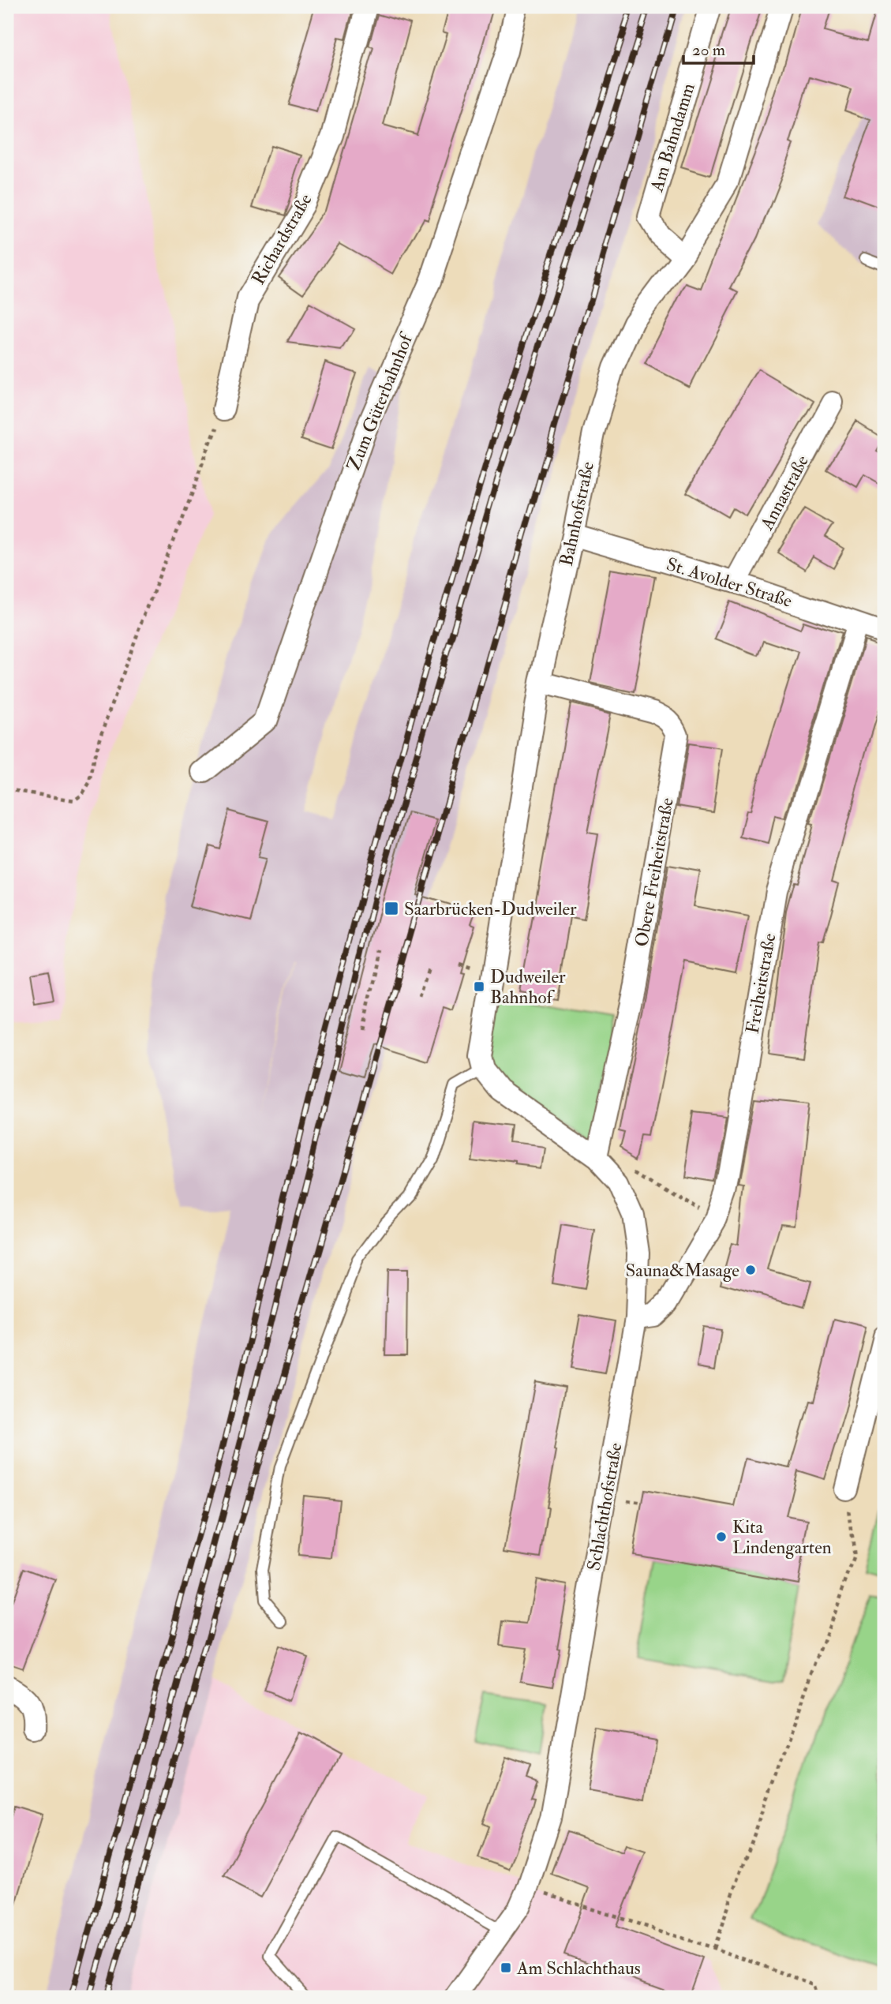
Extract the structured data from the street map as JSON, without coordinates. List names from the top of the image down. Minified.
{"streets":{"street":["Am Bahndamm","Richardstraße","Zum Güterbahnhof","Annastraße","Bahnhofstraße","St. Avolder Straße","Obere Freiheitstraße","Freiheitstraße","Schlachthofstraße"]},"crossings":[["Am Bahndamm","Bahnhofstraße"],["Annastraße","St. Avolder Straße"],["Bahnhofstraße","St. Avolder Straße"],["Bahnhofstraße","Obere Freiheitstraße"],["Bahnhofstraße","Schlachthofstraße"],["St. Avolder Straße","Freiheitstraße"],["Obere Freiheitstraße","Schlachthofstraße"],["Freiheitstraße","Schlachthofstraße"]],"places":{"transit":["Saarbrücken-Dudweiler","Dudweiler Bahnhof","Am Schlachthaus"],"other":["Sauna&Masage","Kita Lindengarten"]},"scale_bar":"20 m"}
